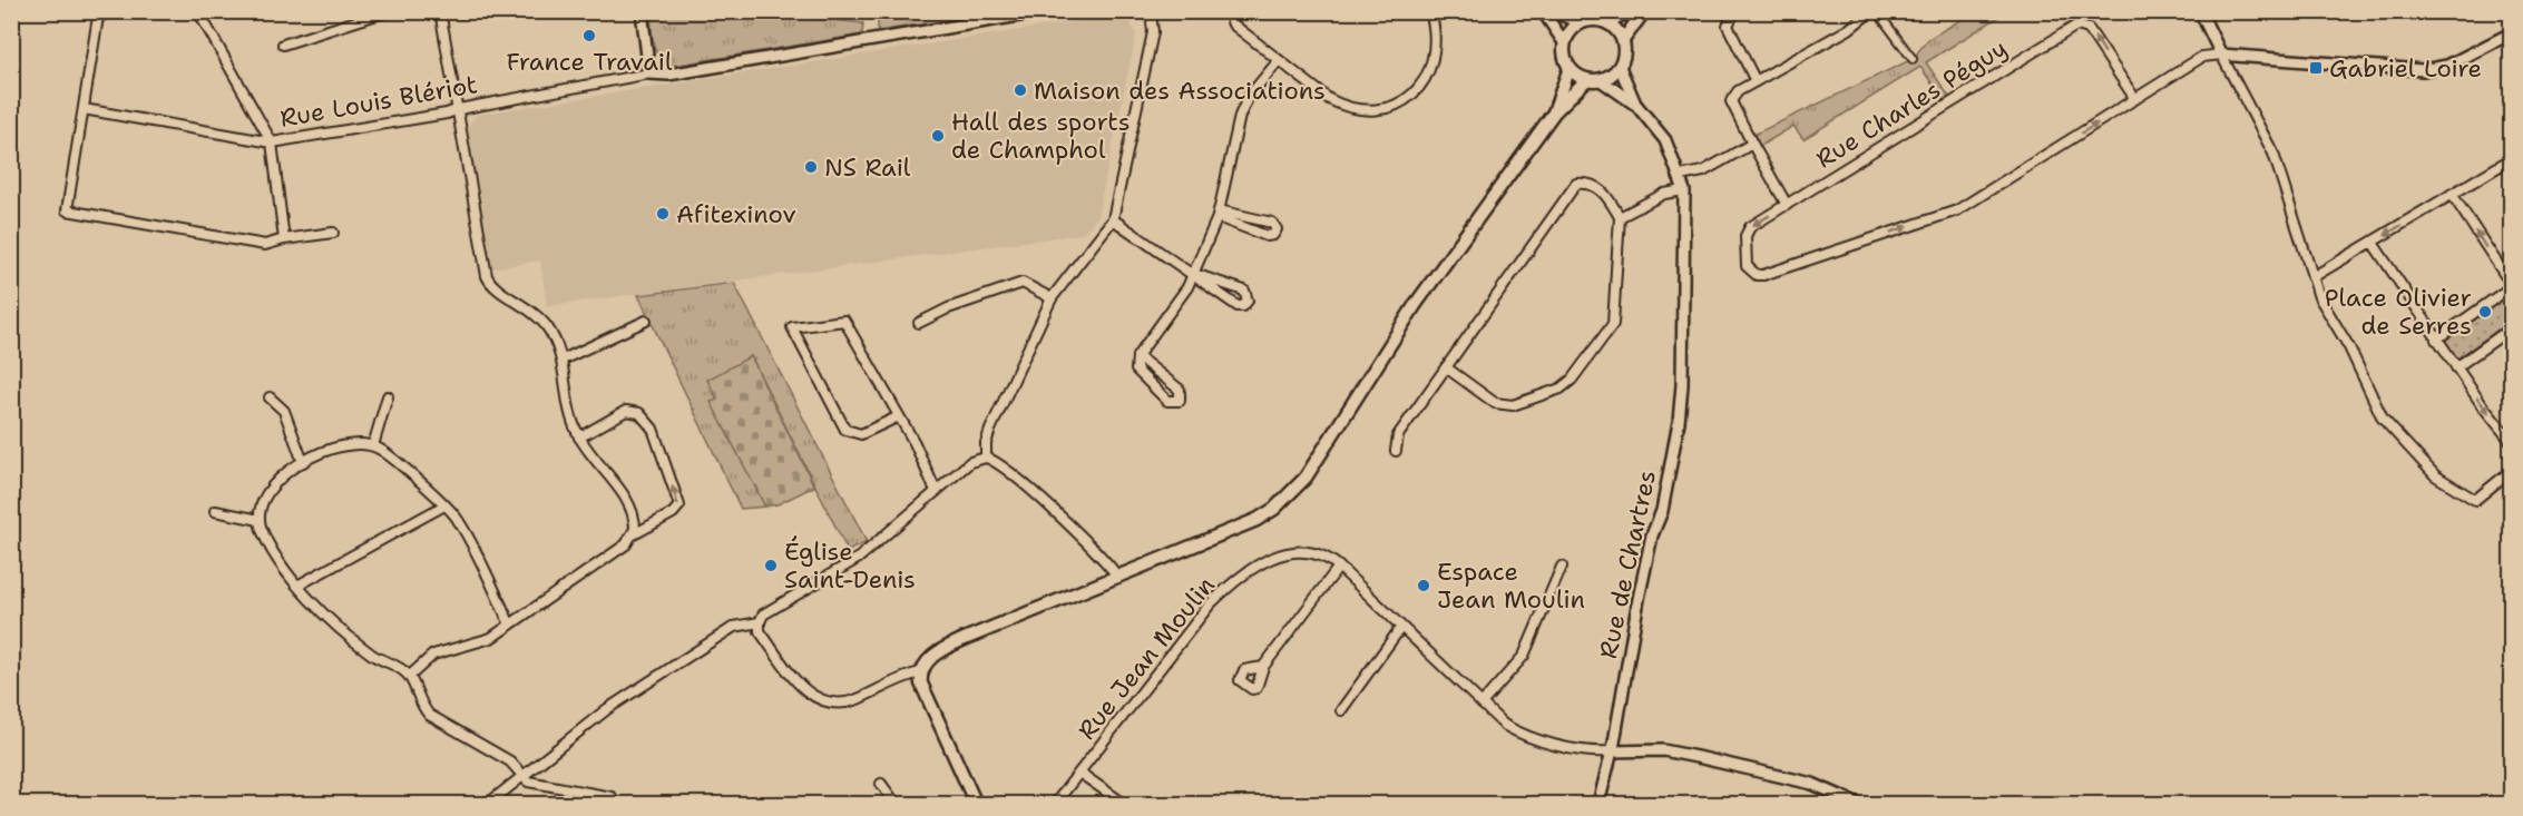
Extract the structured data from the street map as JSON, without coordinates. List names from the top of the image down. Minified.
{"streets":{"street":["Rue Louis Blériot","Rue Charles Péguy","Rue de Chartres","Rue Jean Moulin"]},"crossings":[["Rue de Chartres","Rue Jean Moulin"]],"places":{"other":["France Travail","Maison des Associations","Hall des sports de Champhol","NS Rail","Afitexinov","Place Olivier de Serres","Église Saint-Denis","Espace Jean Moulin"],"transit":["Gabriel Loire"]}}
